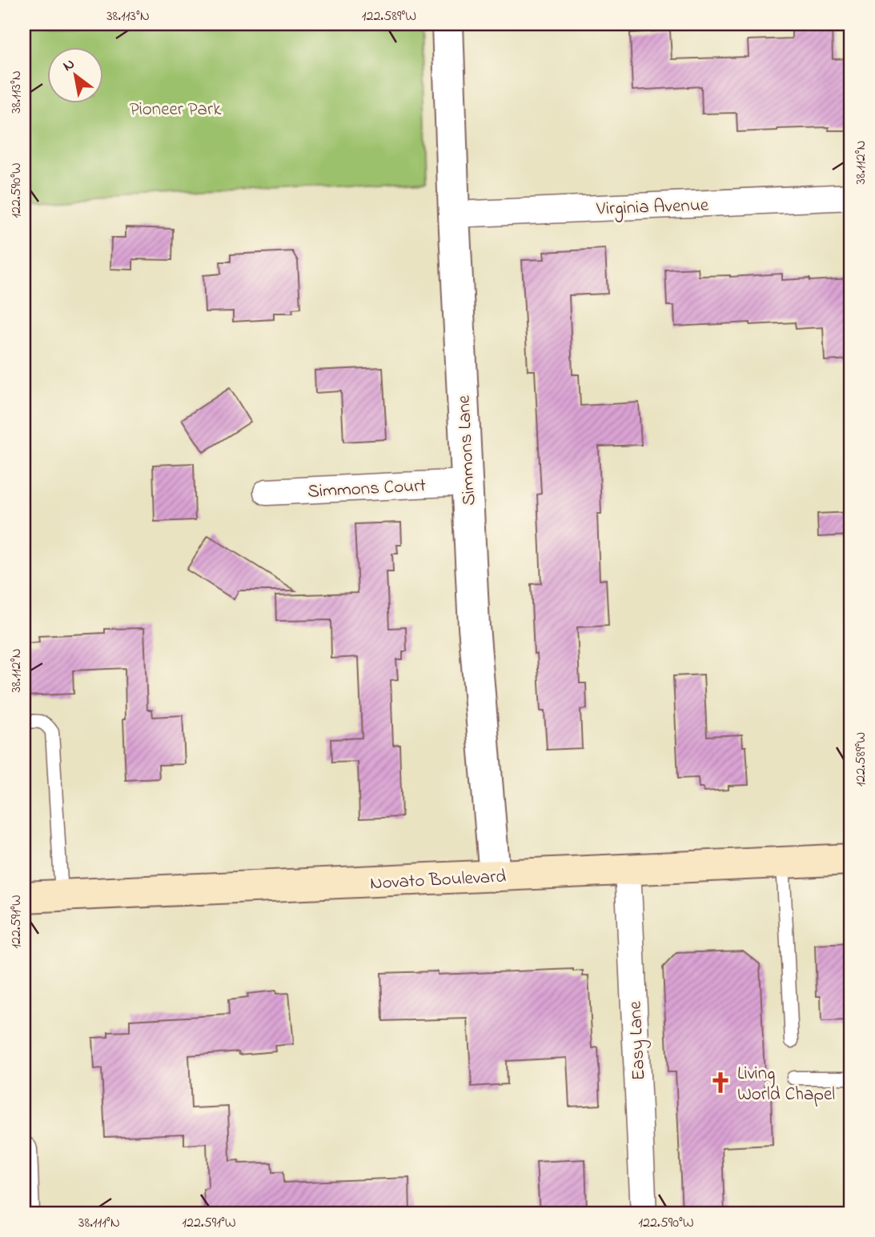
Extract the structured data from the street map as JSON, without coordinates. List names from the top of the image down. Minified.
{"streets":{"main road":["Novato Boulevard"],"street":["Virginia Avenue","Simmons Lane","Simmons Court","Easy Lane"]},"crossings":[["Virginia Avenue","Simmons Lane"],["Simmons Lane","Simmons Court"],["Simmons Lane","Novato Boulevard"],["Novato Boulevard","Easy Lane"]],"parks":["Pioneer Park"],"places":{"church":["Living World Chapel"]},"north":"top left","coordinates":["38.113°N","122.589°W","38.112°N","122.590°W","122.591°W","38.111°N"]}
